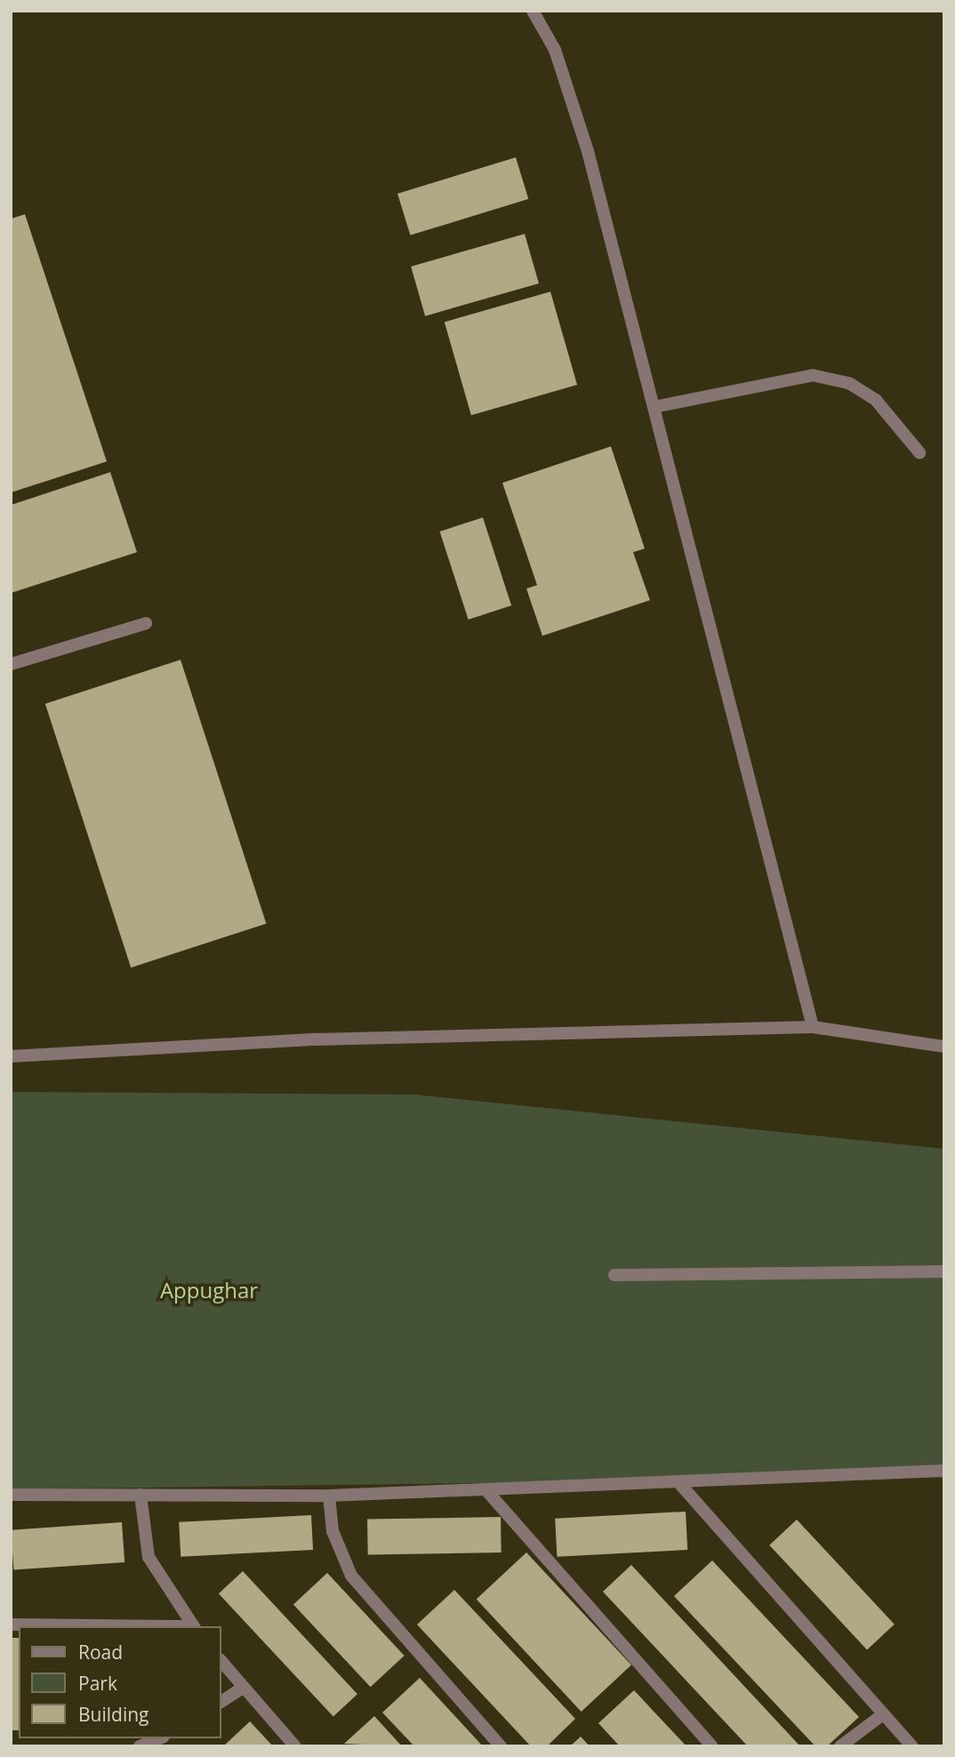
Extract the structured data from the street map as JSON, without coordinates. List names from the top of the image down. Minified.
{"parks":["Appughar"],"legend":["Road","Park","Building"]}
